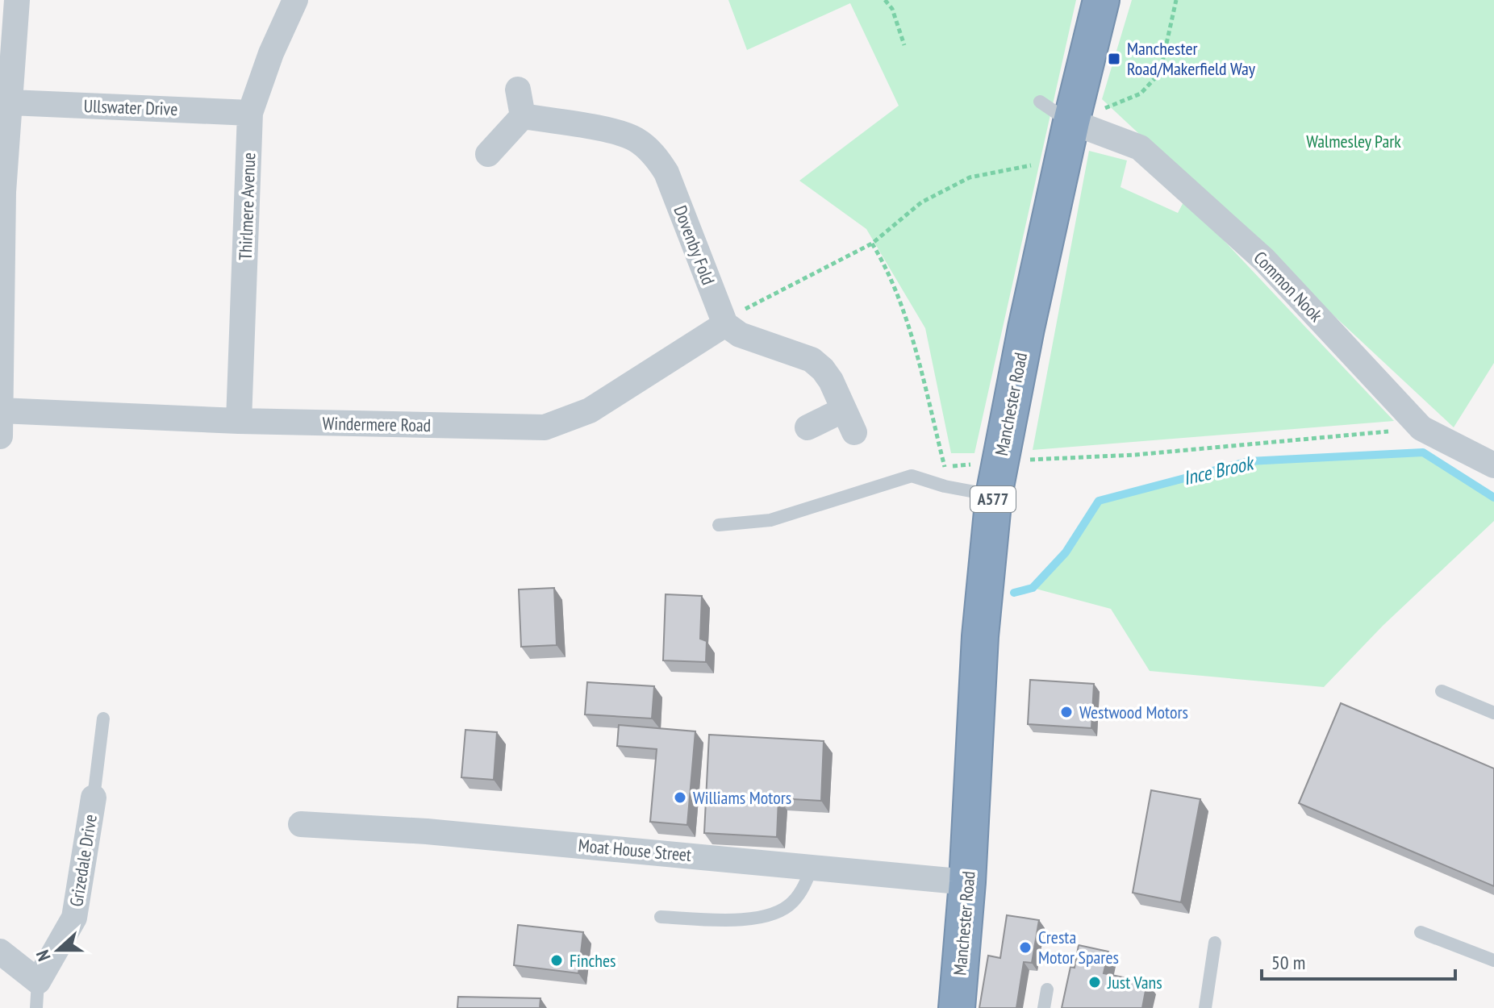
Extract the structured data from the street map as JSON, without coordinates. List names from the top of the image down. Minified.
{"streets":{"highway":["Manchester Road","A577"],"street":["Ullswater Drive","Thirlmere Avenue","Dovenby Fold","Common Nook","Windermere Road","Moat House Street","Grizedale Drive"]},"crossings":[["Ullswater Drive","Thirlmere Avenue"],["Thirlmere Avenue","Windermere Road"],["Dovenby Fold","Windermere Road"],["Common Nook","Manchester Road"],["Manchester Road","Moat House Street"]],"water":["Ince Brook"],"parks":["Walmesley Park"],"places":{"transit":["Manchester Road/Makerfield Way"],"other":["Westwood Motors","Williams Motors","Cresta Motor Spares","Finches","Just Vans"]},"scale_bar":"50 m","north":"left"}
